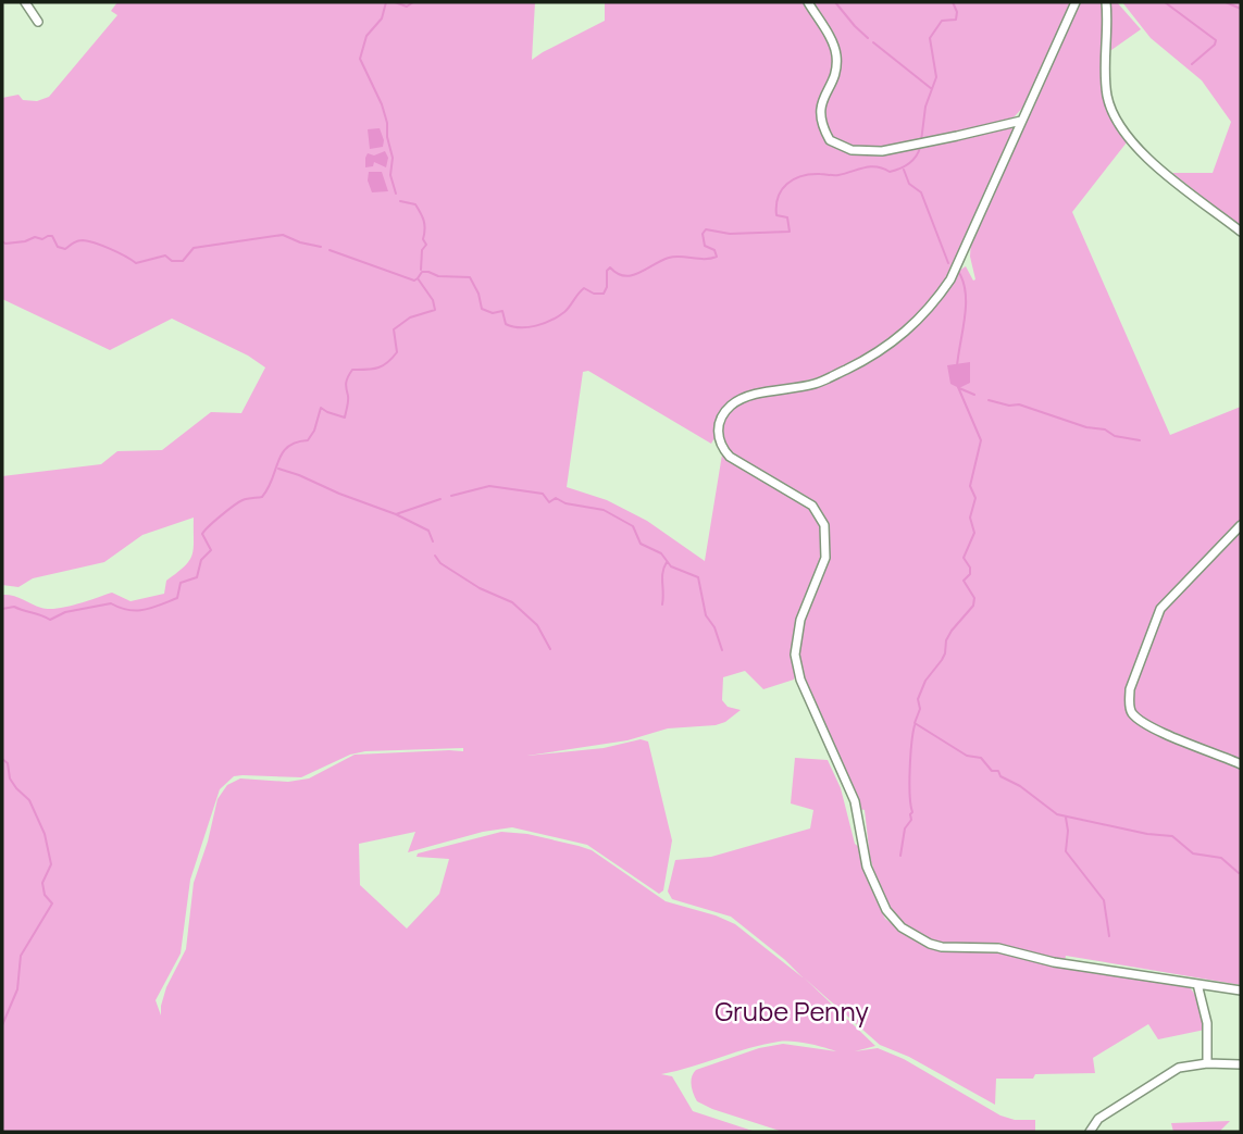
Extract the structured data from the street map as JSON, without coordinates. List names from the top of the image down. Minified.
{"parks":["Grube Penny"]}
